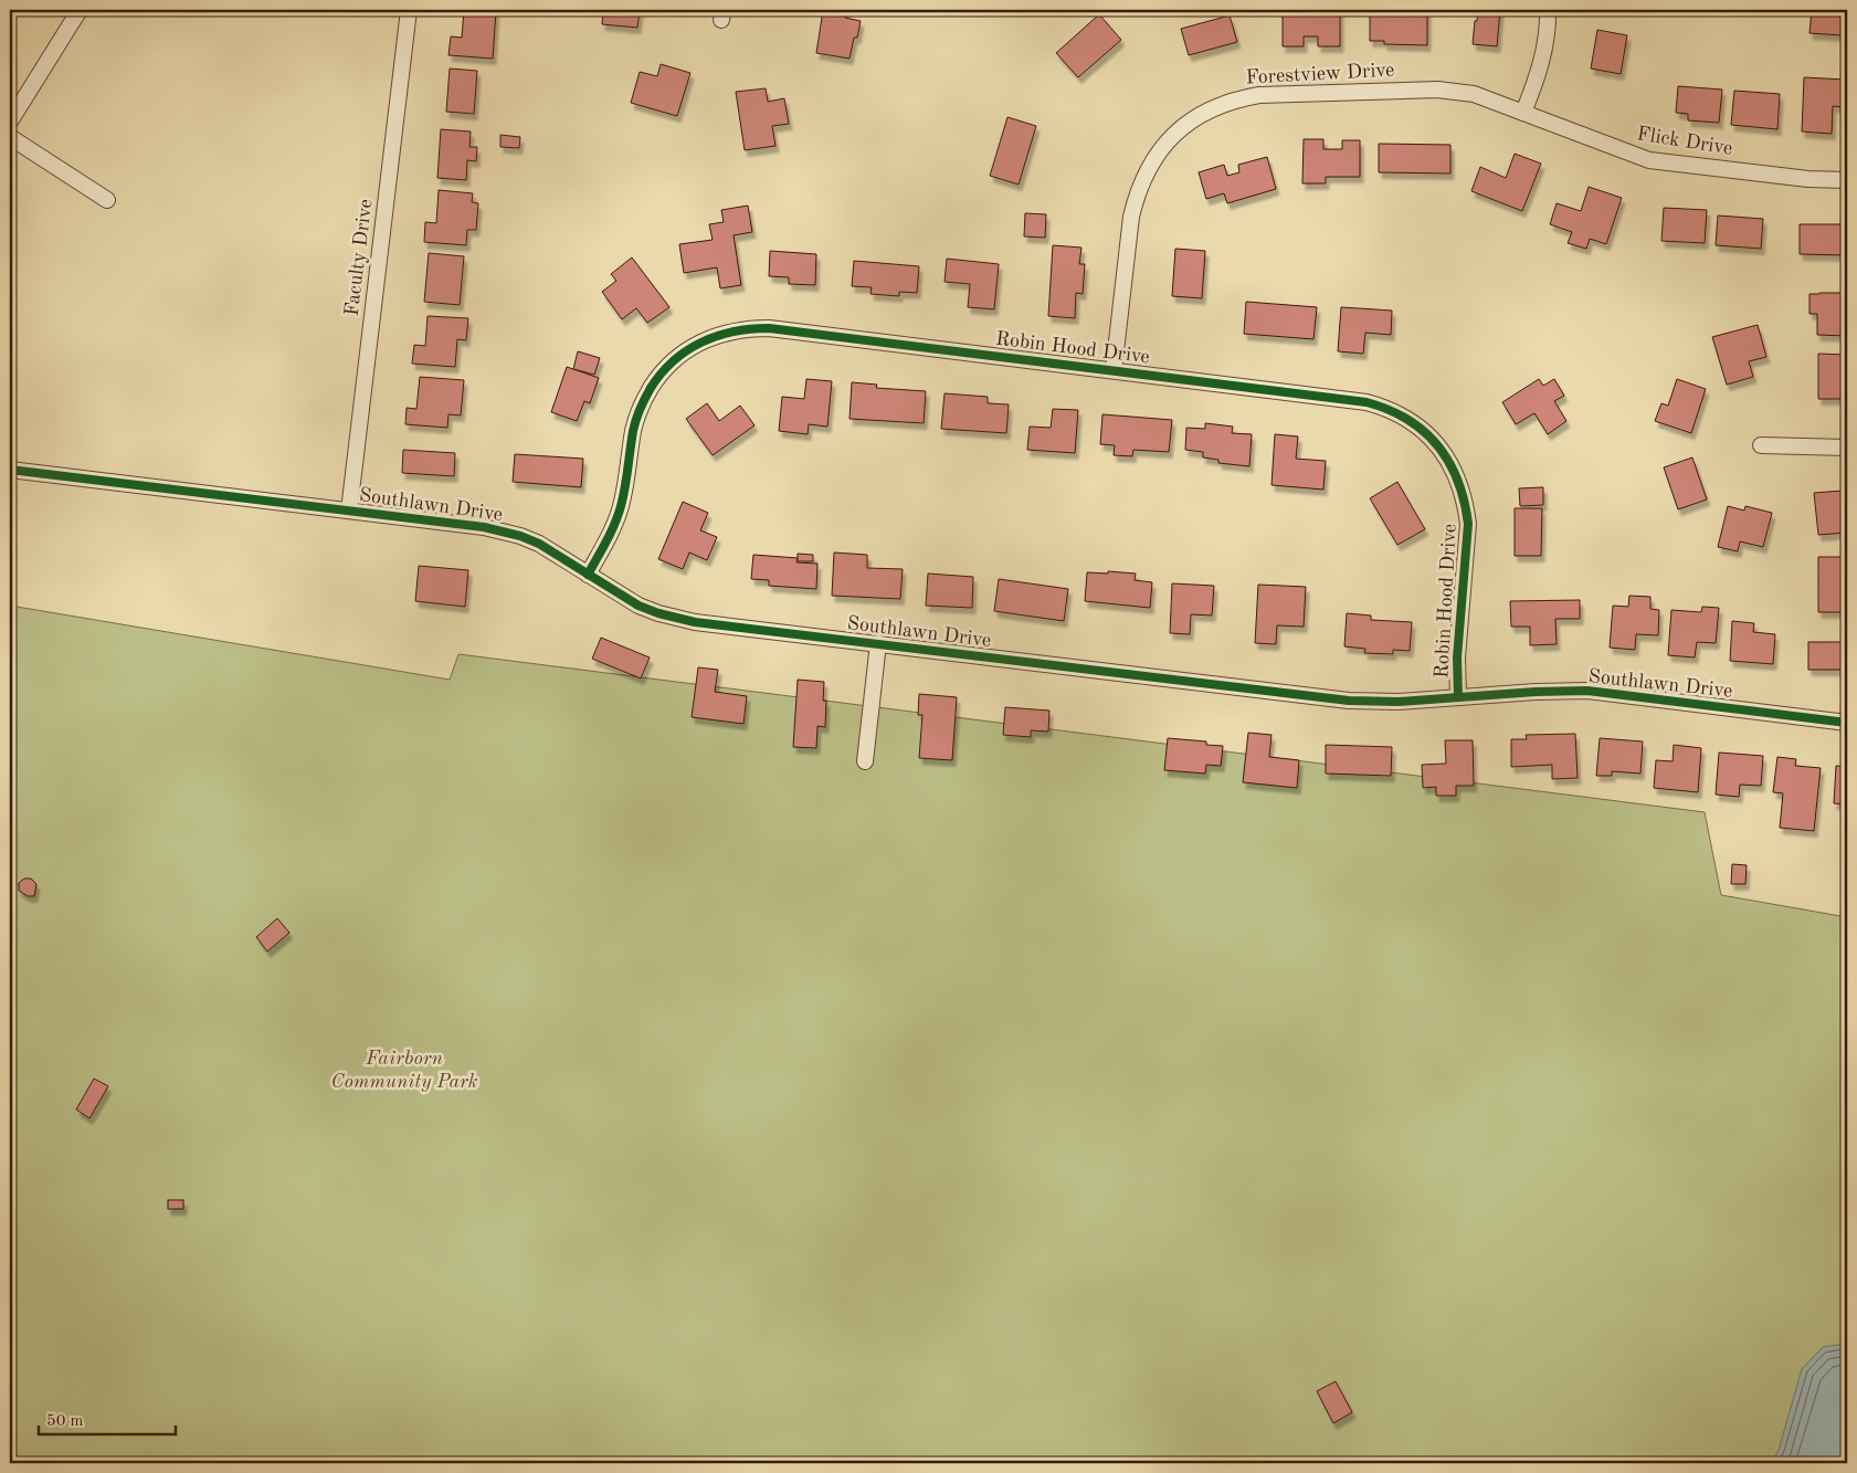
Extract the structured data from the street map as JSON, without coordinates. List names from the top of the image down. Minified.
{"streets":{"street":["Forestview Drive","Flick Drive","Faculty Drive","Robin Hood Drive","Southlawn Drive"]},"crossings":[["Forestview Drive","Flick Drive"],["Forestview Drive","Robin Hood Drive"],["Faculty Drive","Southlawn Drive"],["Robin Hood Drive","Southlawn Drive"]],"parks":["Fairborn Community Park"],"scale_bar":"50 m"}
